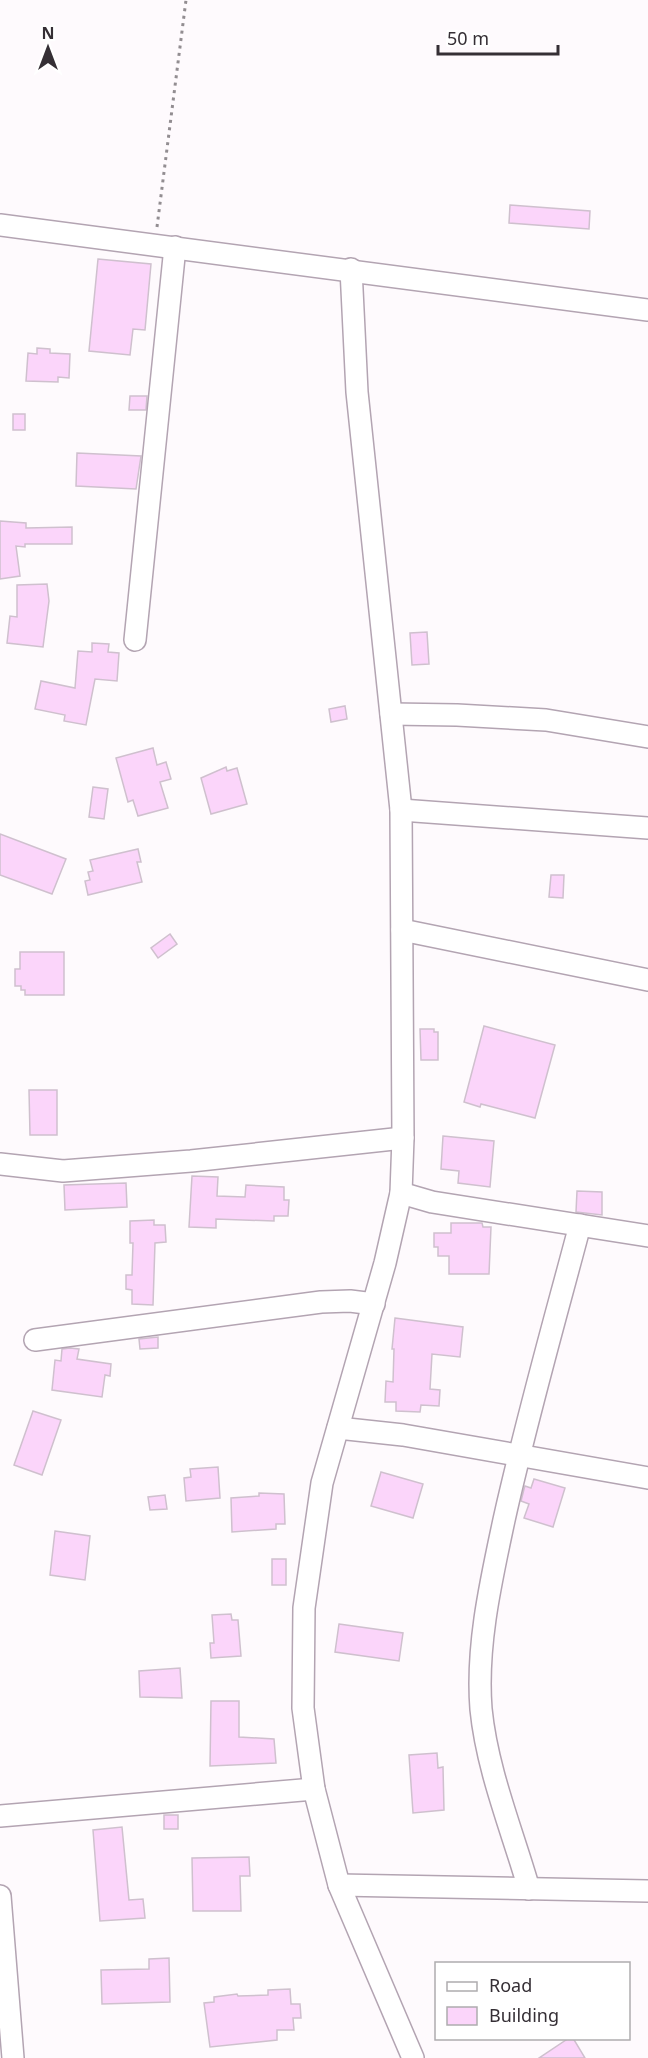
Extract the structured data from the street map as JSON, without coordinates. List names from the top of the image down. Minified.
{"legend":["Road","Building"],"scale_bar":"50 m","north":"top"}
